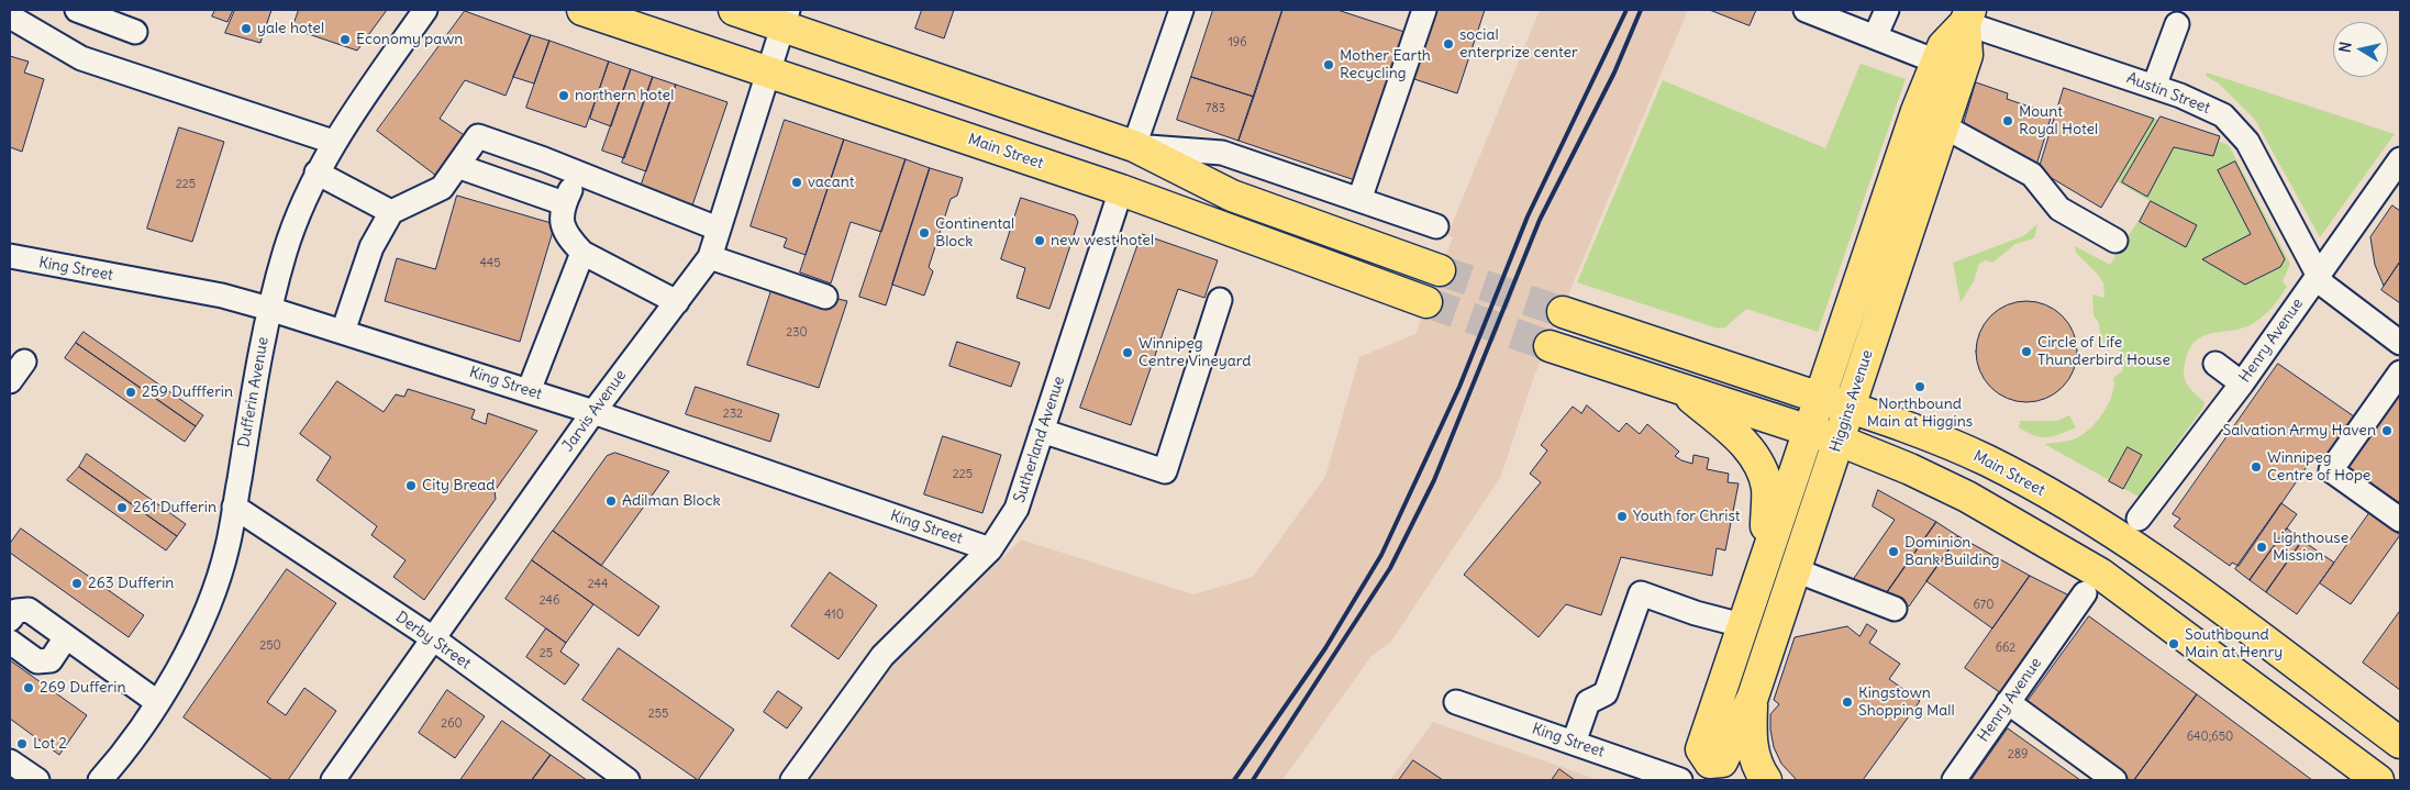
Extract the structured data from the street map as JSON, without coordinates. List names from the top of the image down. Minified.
{"streets":{"main road":["Main Street","Higgins Avenue"],"street":["Austin Street","King Street","Henry Avenue","Dufferin Avenue","Jarvis Avenue","Sutherland Avenue","Derby Street"]},"crossings":[["Austin Street","Henry Avenue"],["Austin Street","Higgins Avenue"],["Main Street","Higgins Avenue"],["Main Street","Jarvis Avenue"],["Main Street","Sutherland Avenue"],["King Street","Dufferin Avenue"],["King Street","Jarvis Avenue"],["King Street","Sutherland Avenue"],["Dufferin Avenue","Derby Street"],["Jarvis Avenue","Derby Street"]],"places":["yale hotel","Economy pawn","social enterprize center","Mother Earth Recycling","northern hotel","Mount Royal Hotel","vacant","Continental Block","new west hotel","Circle of Life Thunderbird House","Winnipeg Centre Vineyard","Northbound Main at Higgins","259 Duffferin","Salvation Army Haven","Winnipeg Centre of Hope","City Bread","Adilman Block","261 Dufferin","Youth for Christ","Lighthouse Mission","Dominion Bank Building","263 Dufferin","Southbound Main at Henry","269 Dufferin","Kingstown Shopping Mall","Lot 2"],"house_numbers":["196","783","225","445","230","232","225","244","246","670","410","250","662","25","255","260","640;650","289"],"north":"left"}
